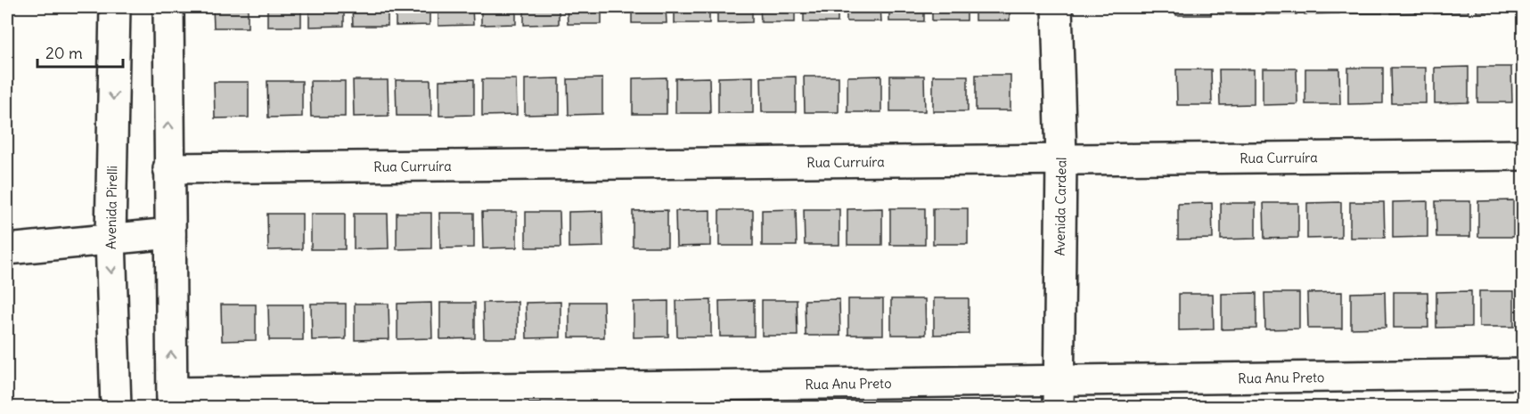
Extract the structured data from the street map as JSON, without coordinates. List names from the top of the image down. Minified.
{"streets":{"street":["Rua Curruíra","Avenida Cardeal","Avenida Pirelli","Rua Anu Preto"]},"crossings":[["Rua Curruíra","Avenida Cardeal"],["Avenida Cardeal","Rua Anu Preto"]],"scale_bar":"20 m"}
